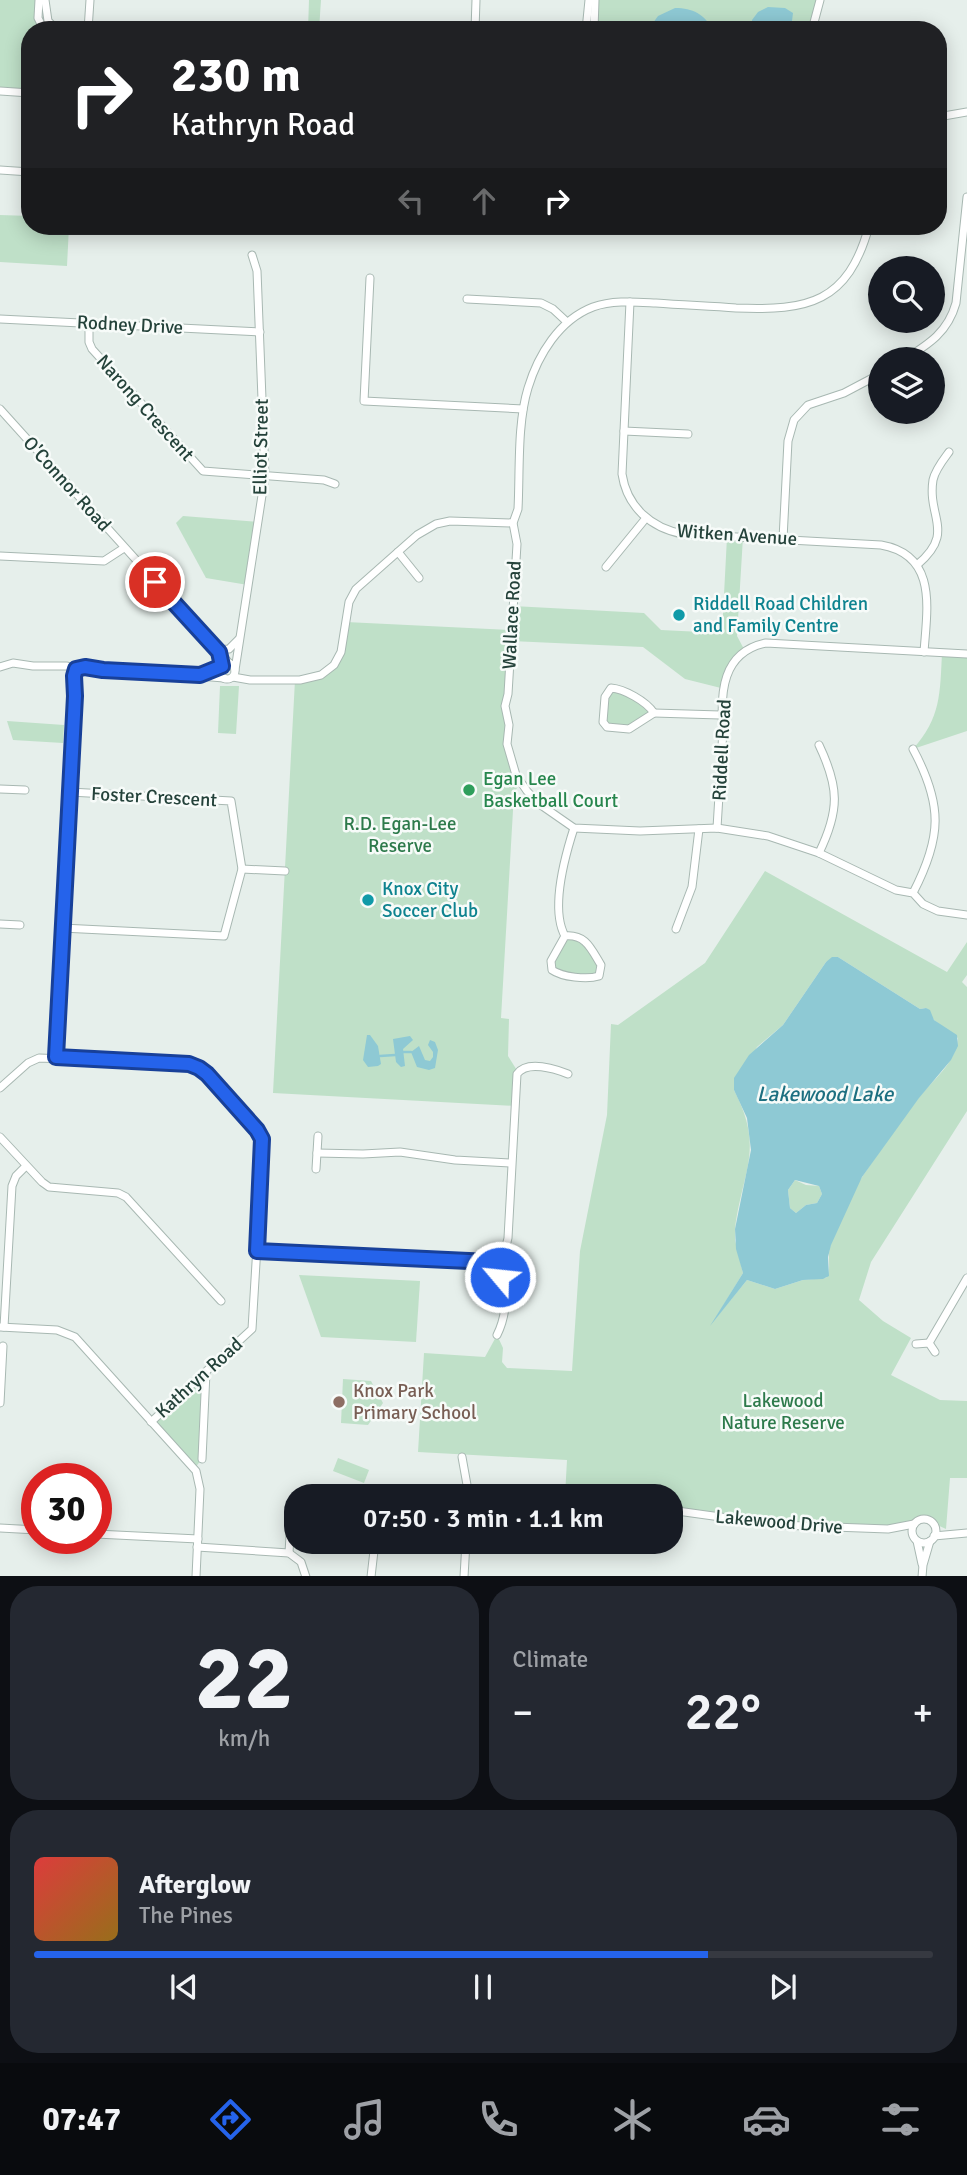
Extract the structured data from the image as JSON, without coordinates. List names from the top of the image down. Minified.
{"streets":{"street":["Rodney Drive","Narong Crescent","Elliot Street","O'Connor Road","Witken Avenue","Wallace Road","Riddell Road","Foster Crescent","Kathryn Road","Lakewood Drive"]},"crossings":[["Rodney Drive","Narong Crescent"],["Rodney Drive","Elliot Street"],["Narong Crescent","Elliot Street"]],"water":["Lakewood Lake"],"parks":["R.D. Egan-Lee Reserve","Lakewood Nature Reserve"],"places":["Riddell Road Children and Family Centre","Egan Lee Basketball Court","Knox City Soccer Club","Knox Park Primary School"],"page":{"turn":["230 m","Kathryn Road"],"limit":"30","trip":"07:50 · 3 min · 1.1 km","tile":[["22","km/h"],"Climate"],"heat":["−","22°","+"],"song":["Afterglow","The Pines"],"tabs":"07:47"}}
